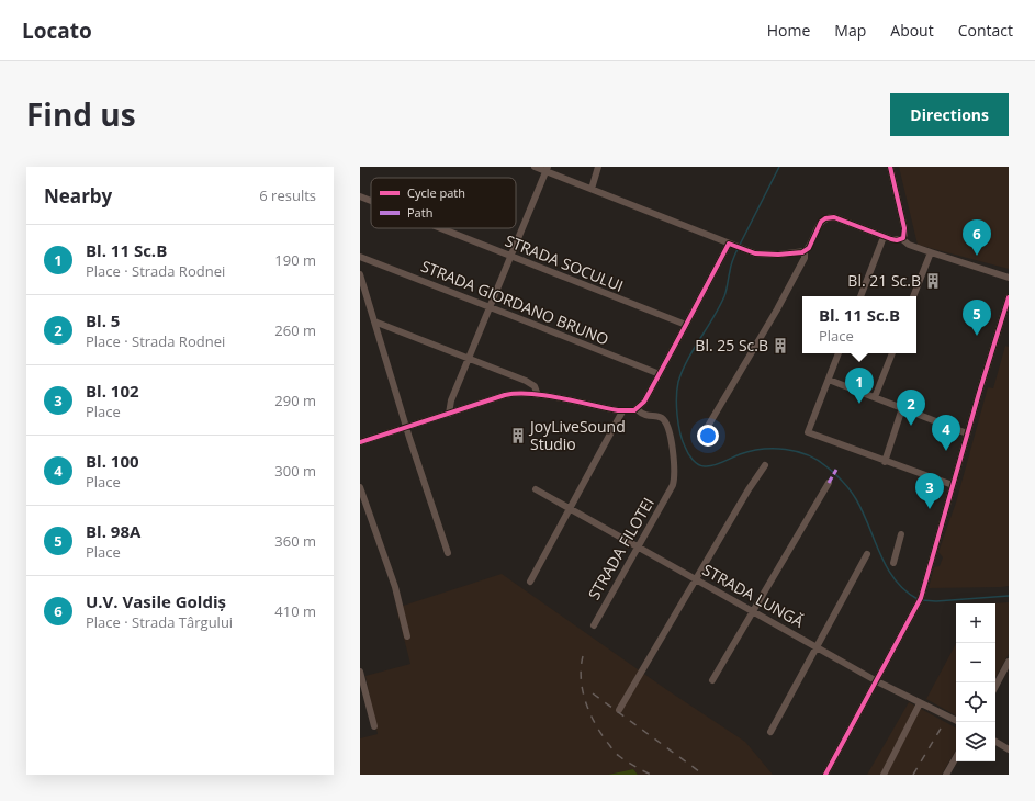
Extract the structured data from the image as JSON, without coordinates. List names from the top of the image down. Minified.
{"streets":{"street":["STRADA SOCULUI","STRADA GIORDANO BRUNO","STRADA FILOTEI","STRADA LUNGĂ"]},"crossings":[["STRADA FILOTEI","STRADA LUNGĂ"]],"places":{"building":["Bl. 21 Sc.B","Bl. 25 Sc.B","JoyLiveSound Studio"]},"legend":["Cycle path","Path"],"page":{"header":"Locato","nav":["Home","Map","About","Contact"],"title":"Find us","buttons":"Directions","heading":["Nearby","6 results"],"pins":["6","5","1","2","4","3"],"list":[{"mark":"1","name":"Bl. 11 Sc.B","note":"Place · Strada Rodnei","value":"190 m"},{"mark":"2","name":"Bl. 5","note":"Place · Strada Rodnei","value":"260 m"},{"mark":"3","name":"Bl. 102","note":"Place","value":"290 m"},{"mark":"4","name":"Bl. 100","note":"Place","value":"300 m"},{"mark":"5","name":"Bl. 98A","note":"Place","value":"360 m"},{"mark":"6","name":"U.V. Vasile Goldiș","note":"Place · Strada Târgului","value":"410 m"}],"popup":["Bl. 11 Sc.B","Place"],"map_buttons":["+","−"]}}
